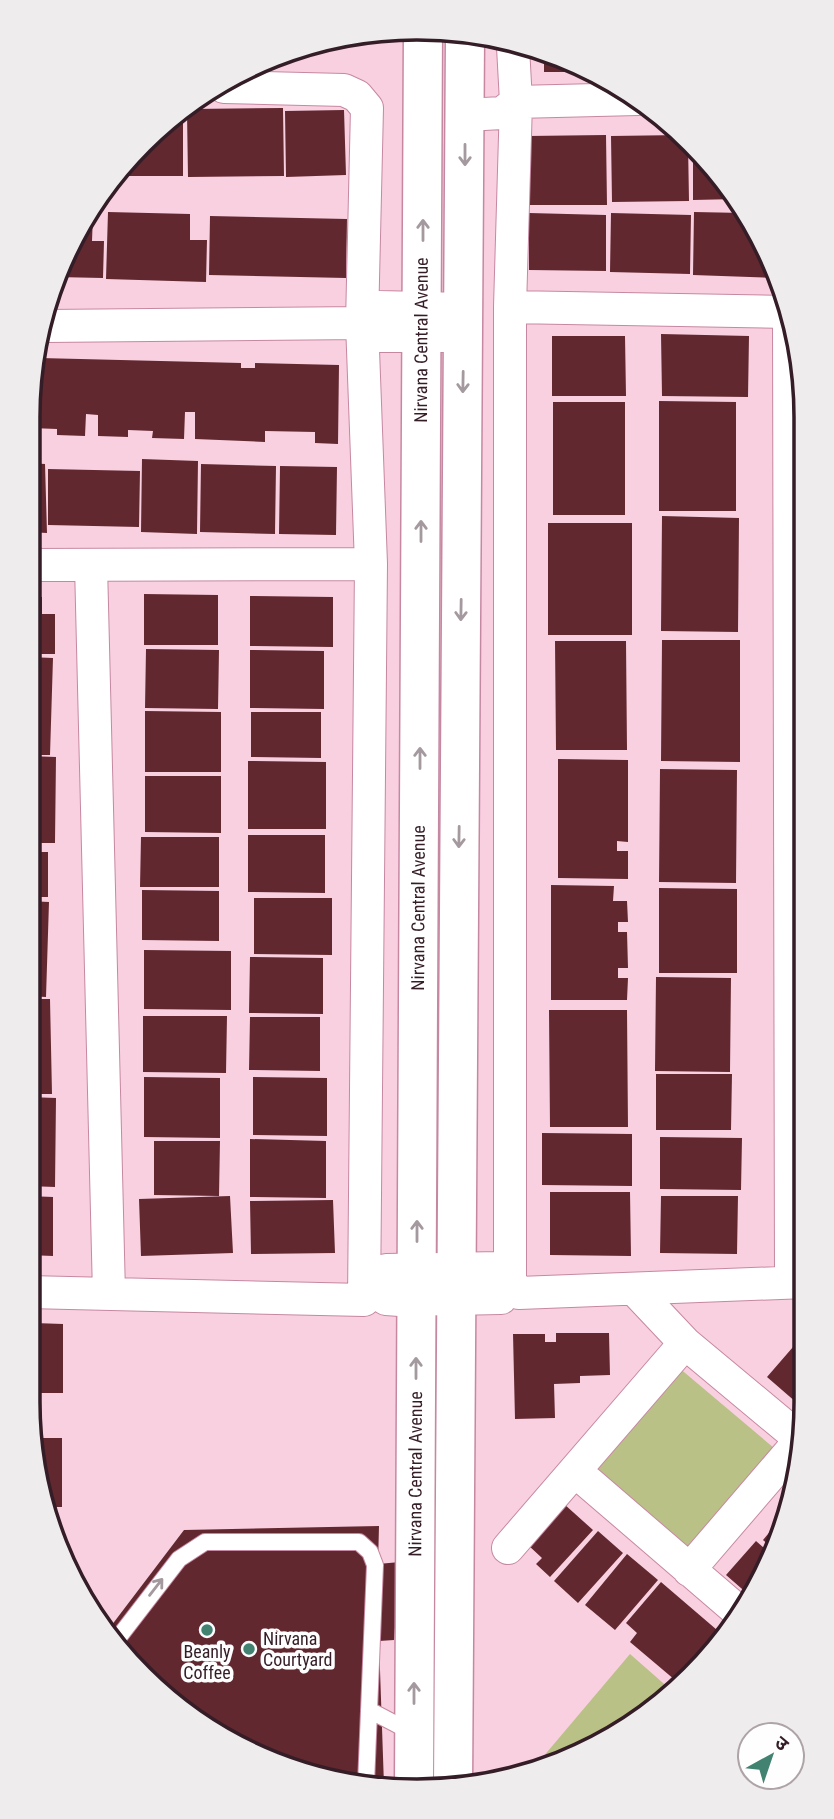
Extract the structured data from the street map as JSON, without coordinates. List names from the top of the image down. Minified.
{"streets":{"street":["Nirvana Central Avenue"]},"places":["Beanly Coffee","Nirvana Courtyard"],"north":"top right"}
